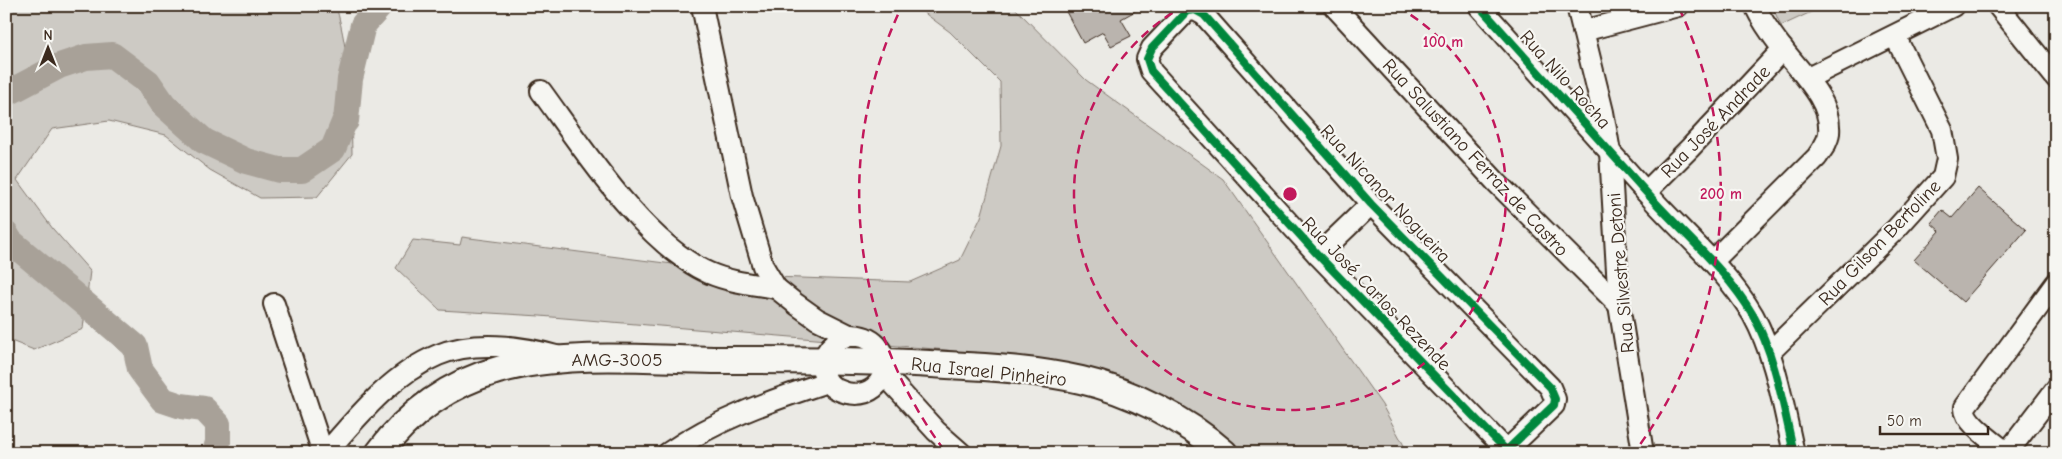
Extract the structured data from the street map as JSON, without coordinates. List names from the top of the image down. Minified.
{"streets":{"main road":["AMG-3005","Rua Israel Pinheiro"],"street":["Rua Nilo Rocha","Rua José Andrade","Rua Salustiano Ferraz de Castro","Rua Nicanor Nogueira","Rua Gilson Bertoline","Rua Silvestre Detoni","Rua José Carlos Rezende"]},"crossings":[["Rua Nilo Rocha","Rua José Andrade"],["Rua Nilo Rocha","Rua Gilson Bertoline"],["Rua Nilo Rocha","Rua Silvestre Detoni"],["Rua Salustiano Ferraz de Castro","Rua Silvestre Detoni"],["Rua Nicanor Nogueira","Rua José Carlos Rezende"],["AMG-3005","Rua Israel Pinheiro"]],"scale_bar":"50 m","north":"top","rings":["100 m","200 m"]}
